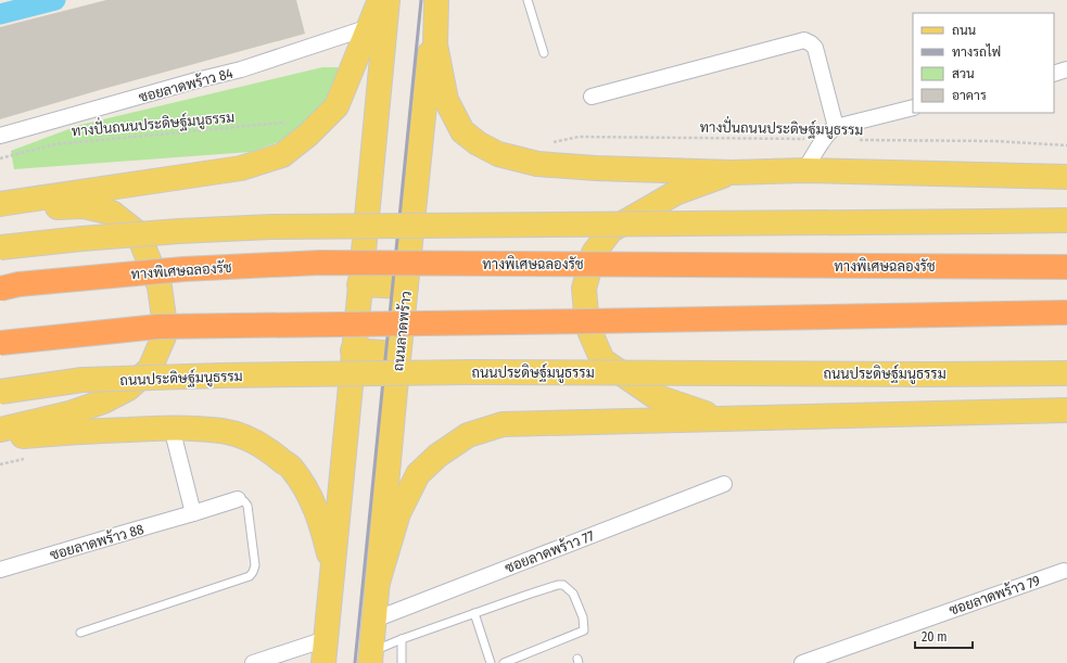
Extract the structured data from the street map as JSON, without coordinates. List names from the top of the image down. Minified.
{"streets":{"highway":["ทางพิเศษฉลองรัช"],"main road":["ถนนลาดพร้าว","ถนนประดิษฐ์มนูธรรม"],"street":["ซอยลาดพร้าว 84","ซอยลาดพร้าว 88","ซอยลาดพร้าว 77","ซอยลาดพร้าว 79"],"path":["ทางปั่นถนนประดิษฐ์มนูธรรม"]},"crossings":[["ถนนลาดพร้าว","ซอยลาดพร้าว 77"]],"legend":["ถนน","ทางรถไฟ","สวน","อาคาร"],"scale_bar":"20 m"}
